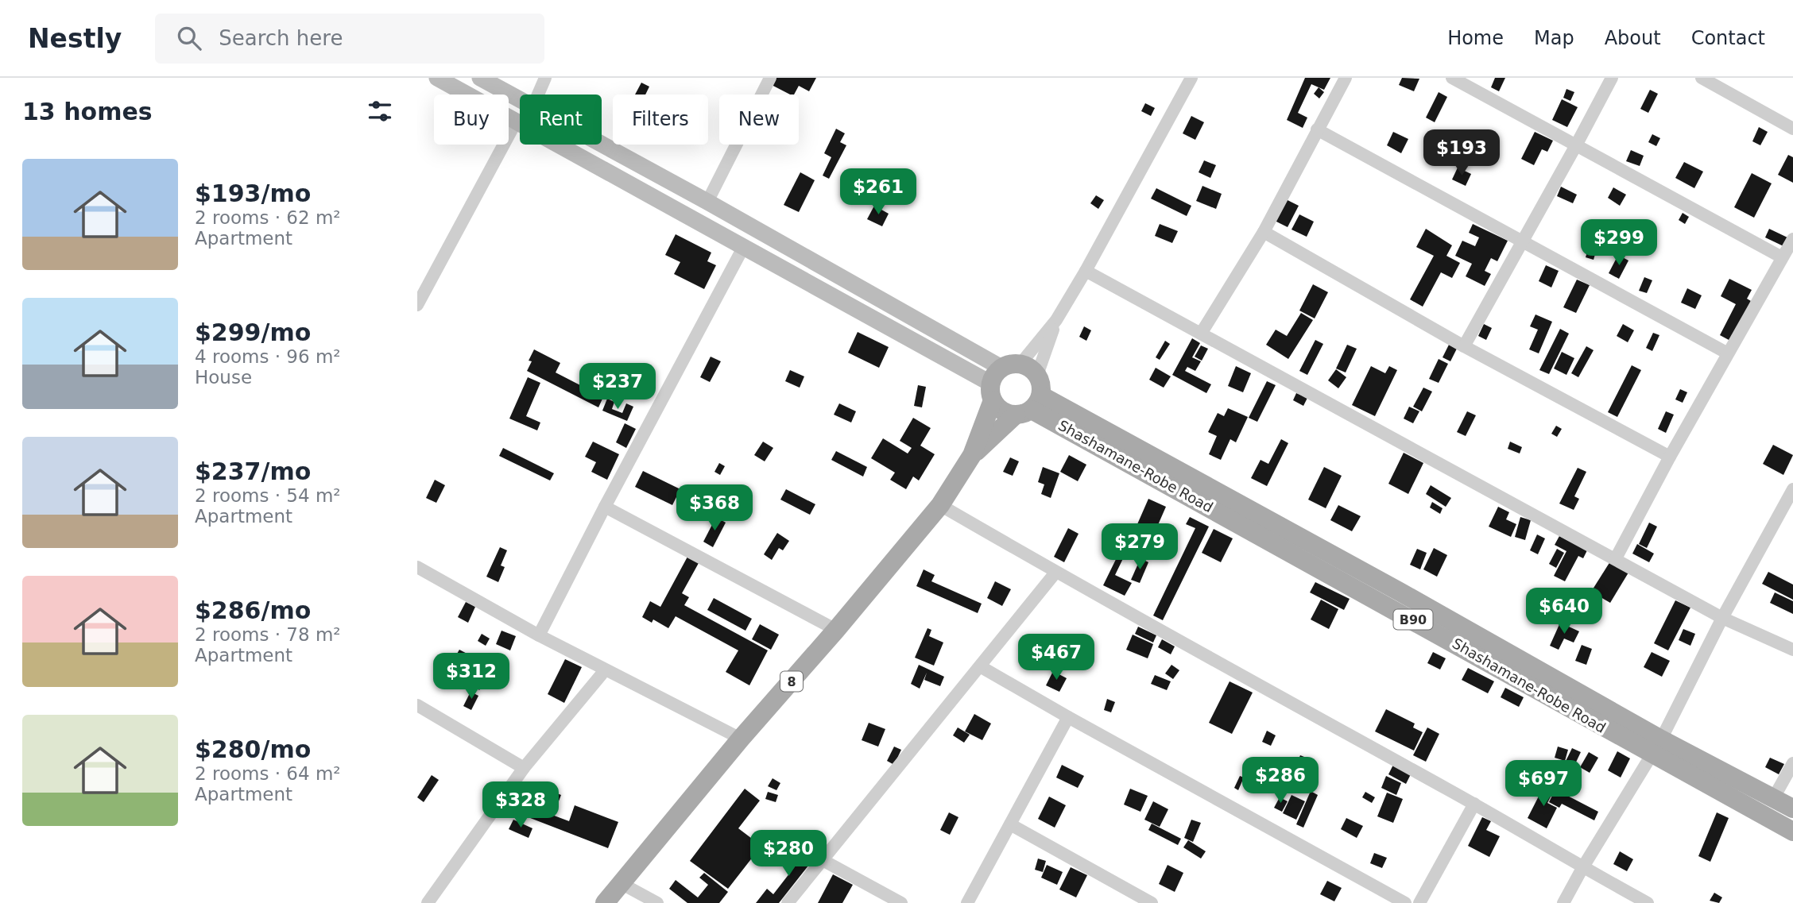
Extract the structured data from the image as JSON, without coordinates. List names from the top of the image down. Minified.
{"streets":{"main road":["Shashamane-Robe Road","B90","8"]},"crossings":[["Shashamane-Robe Road","8"]],"page":{"header":"Nestly","search":"Search here","nav":["Home","Map","About","Contact"],"heading":"13 homes","chip":["Buy","Rent","Filters","New"],"price":["$193","$261","$299","$237","$368","$279","$640","$467","$312","$286","$697","$328","$280"],"list":[{"name":"$193/mo","note":"2 rooms · 62 m² · Apartment"},{"name":"$299/mo","note":"4 rooms · 96 m² · House"},{"name":"$237/mo","note":"2 rooms · 54 m² · Apartment"},{"name":"$286/mo","note":"2 rooms · 78 m² · Apartment"},{"name":"$280/mo","note":"2 rooms · 64 m² · Apartment"}]}}
